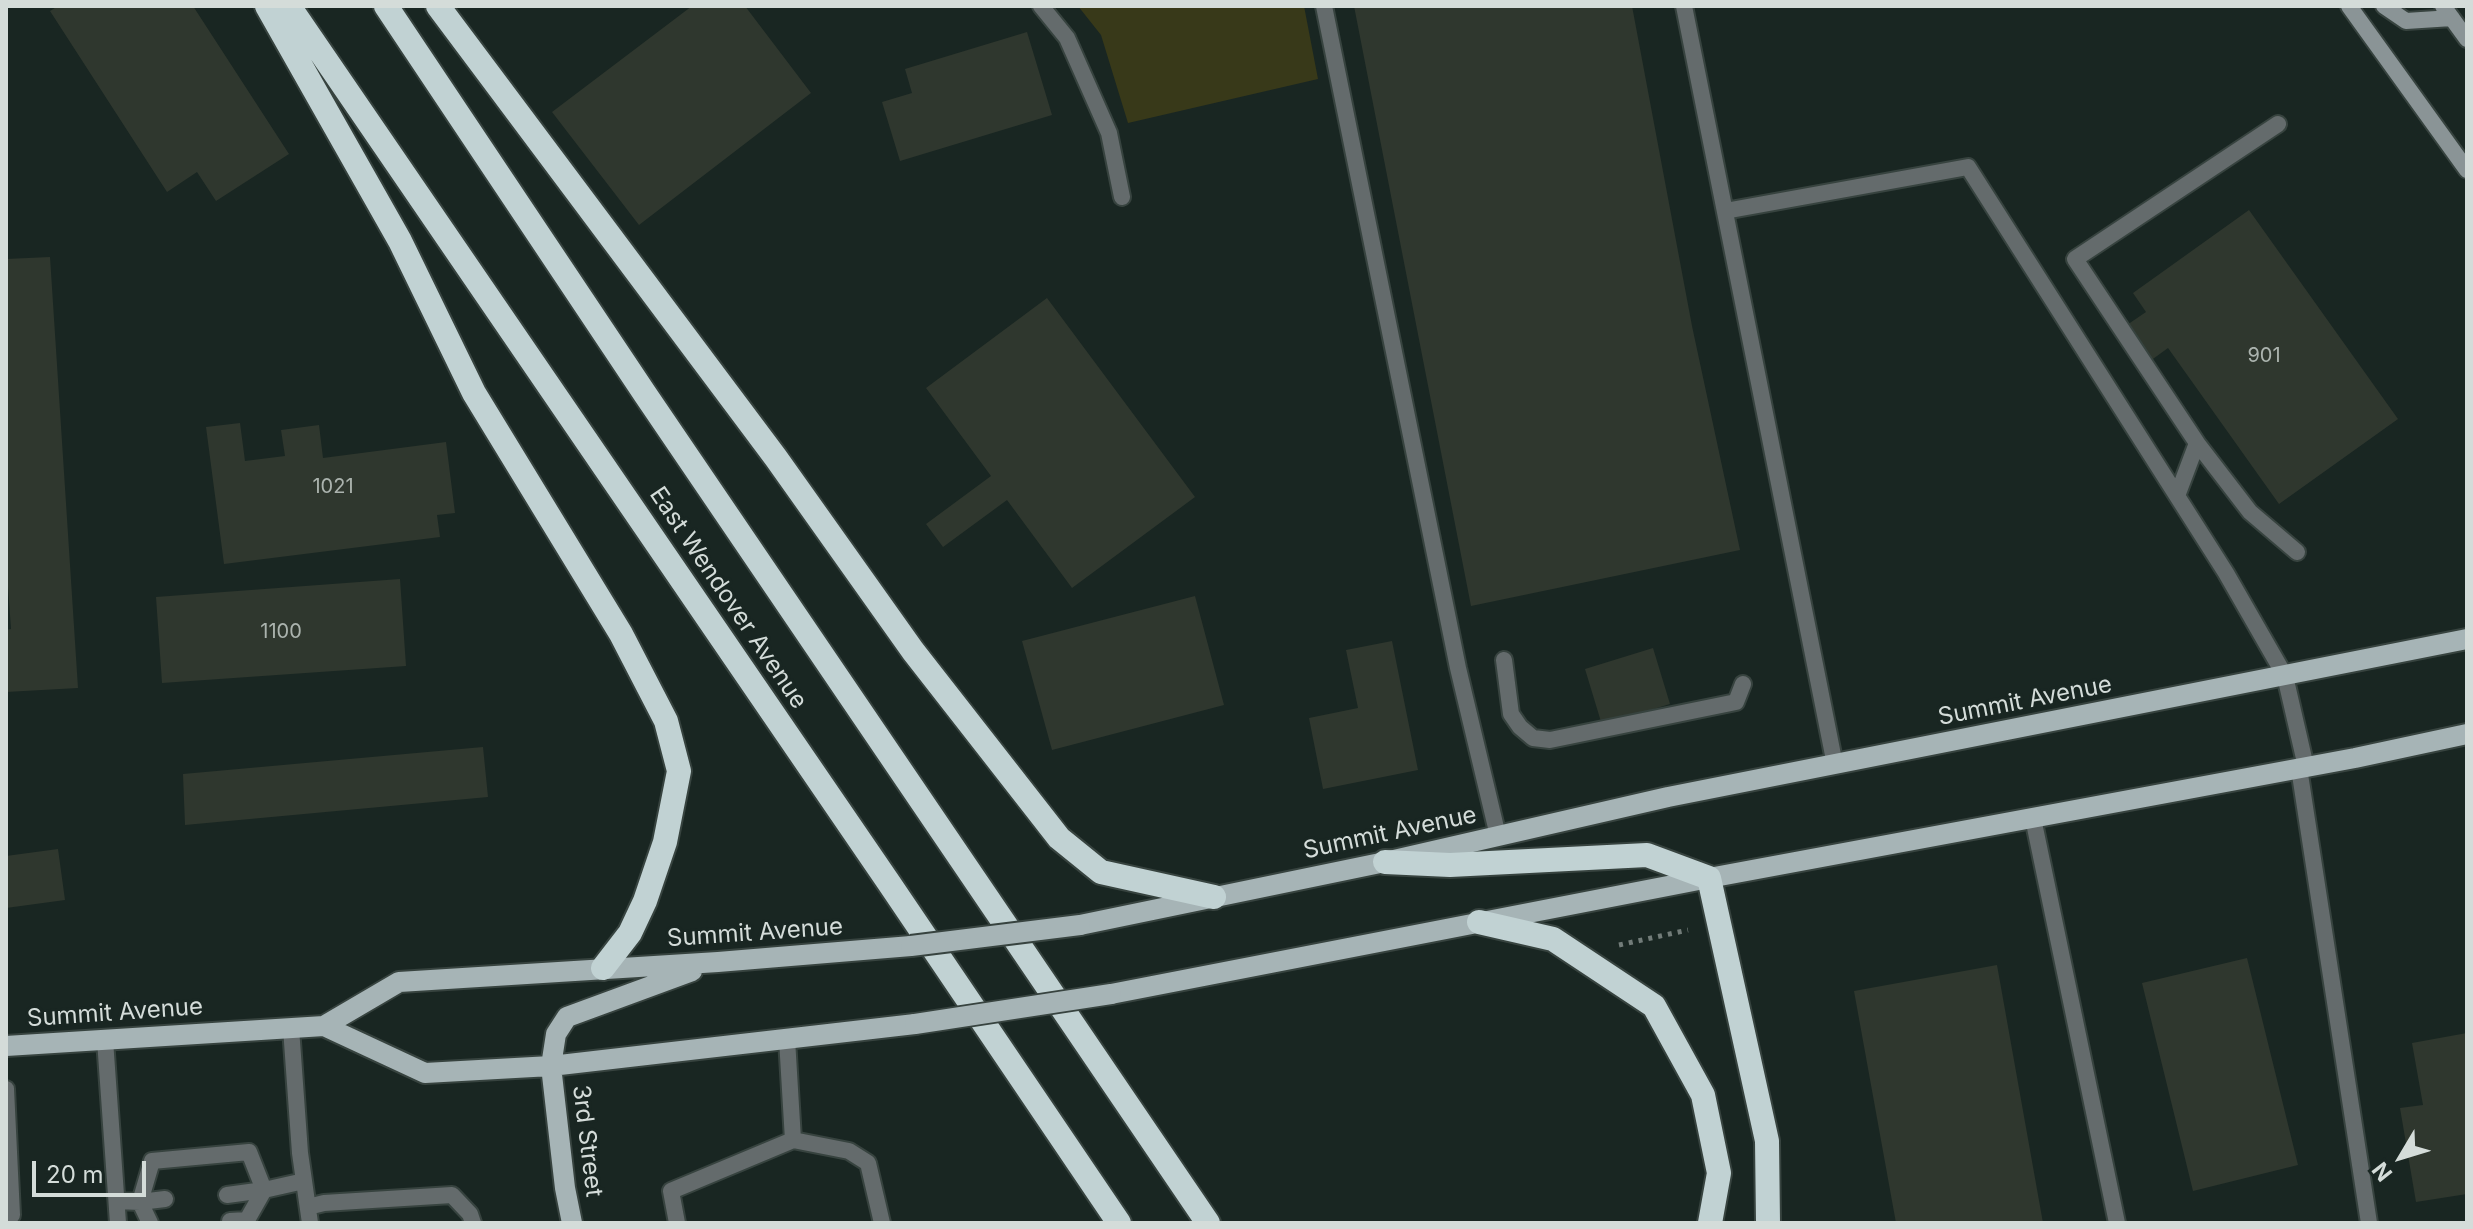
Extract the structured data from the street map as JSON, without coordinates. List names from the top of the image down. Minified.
{"streets":{"highway":["East Wendover Avenue"],"main road":["Summit Avenue","3rd Street"]},"crossings":[["Summit Avenue","3rd Street"]],"house_numbers":["901","1021","1100"],"scale_bar":"20 m","north":"bottom left"}
